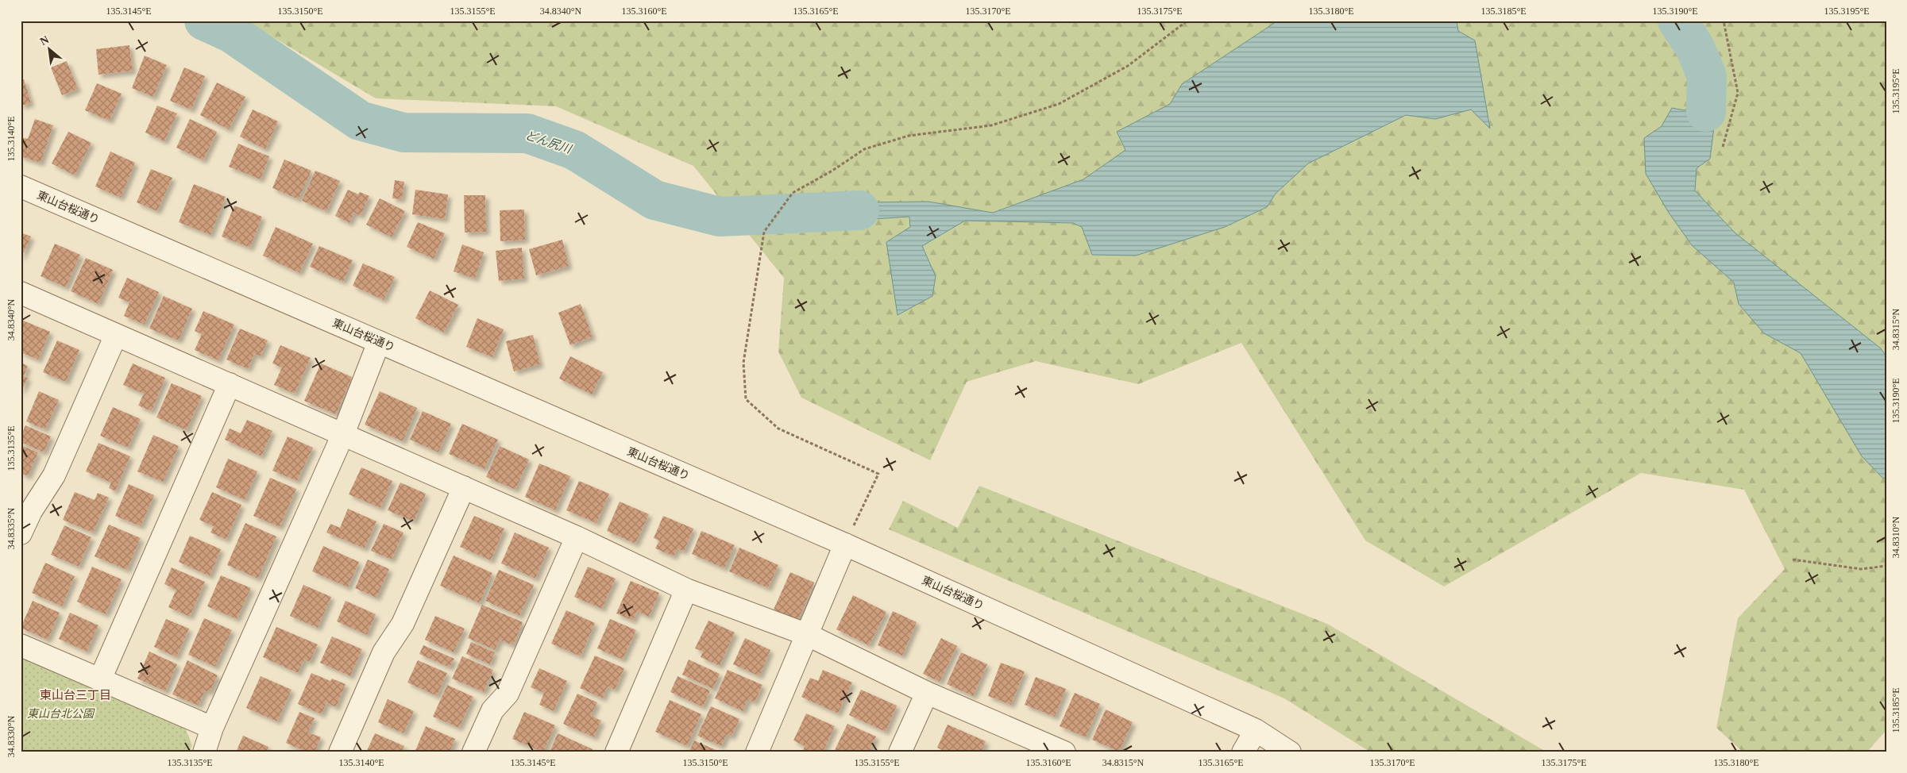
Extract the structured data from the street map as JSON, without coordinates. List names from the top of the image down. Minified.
{"streets":{"street":["東山台桜通り"]},"districts":["東山台三丁目"],"water":["どん尻川"],"parks":["東山台北公園"],"north":"top left","coordinates":["135.3145°E","135.3150°E","135.3155°E","34.8340°N","135.3160°E","135.3165°E","135.3170°E","135.3175°E","135.3180°E","135.3185°E","135.3190°E","135.3195°E","135.3140°E","34.8315°N","135.3135°E","34.8335°N","34.8310°N","34.8330°N"]}
